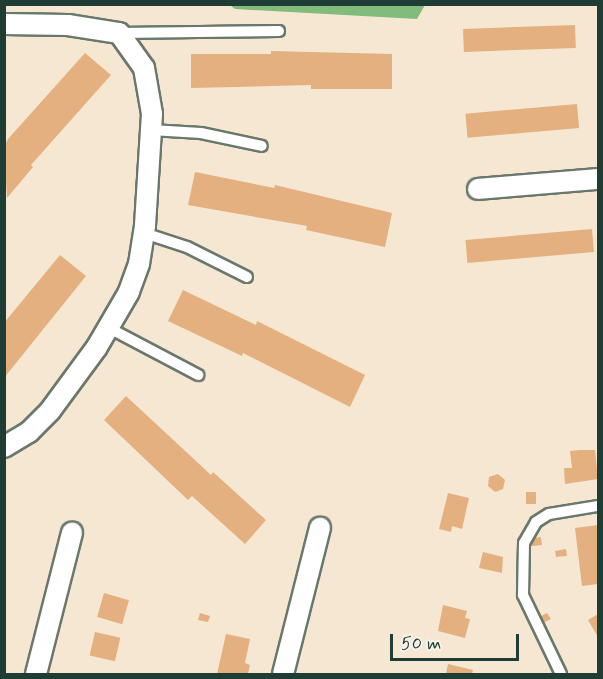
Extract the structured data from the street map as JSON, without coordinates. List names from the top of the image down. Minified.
{"scale_bar":"50 m"}
